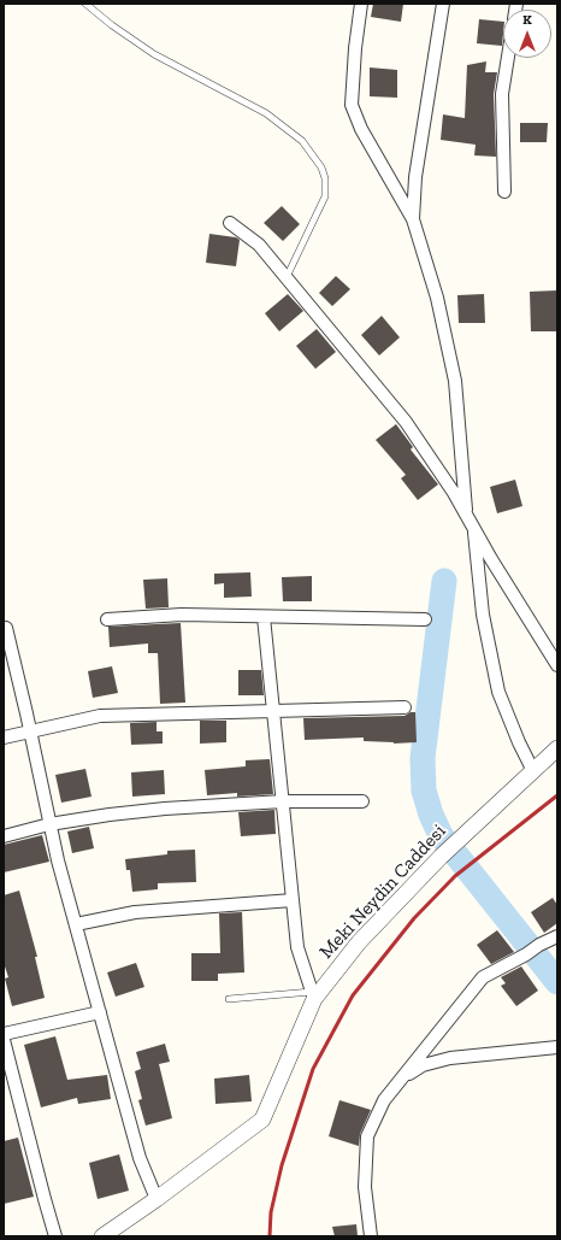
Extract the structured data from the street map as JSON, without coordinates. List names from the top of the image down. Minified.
{"streets":{"street":["Meki Neydin Caddesi"]},"north":"top"}
